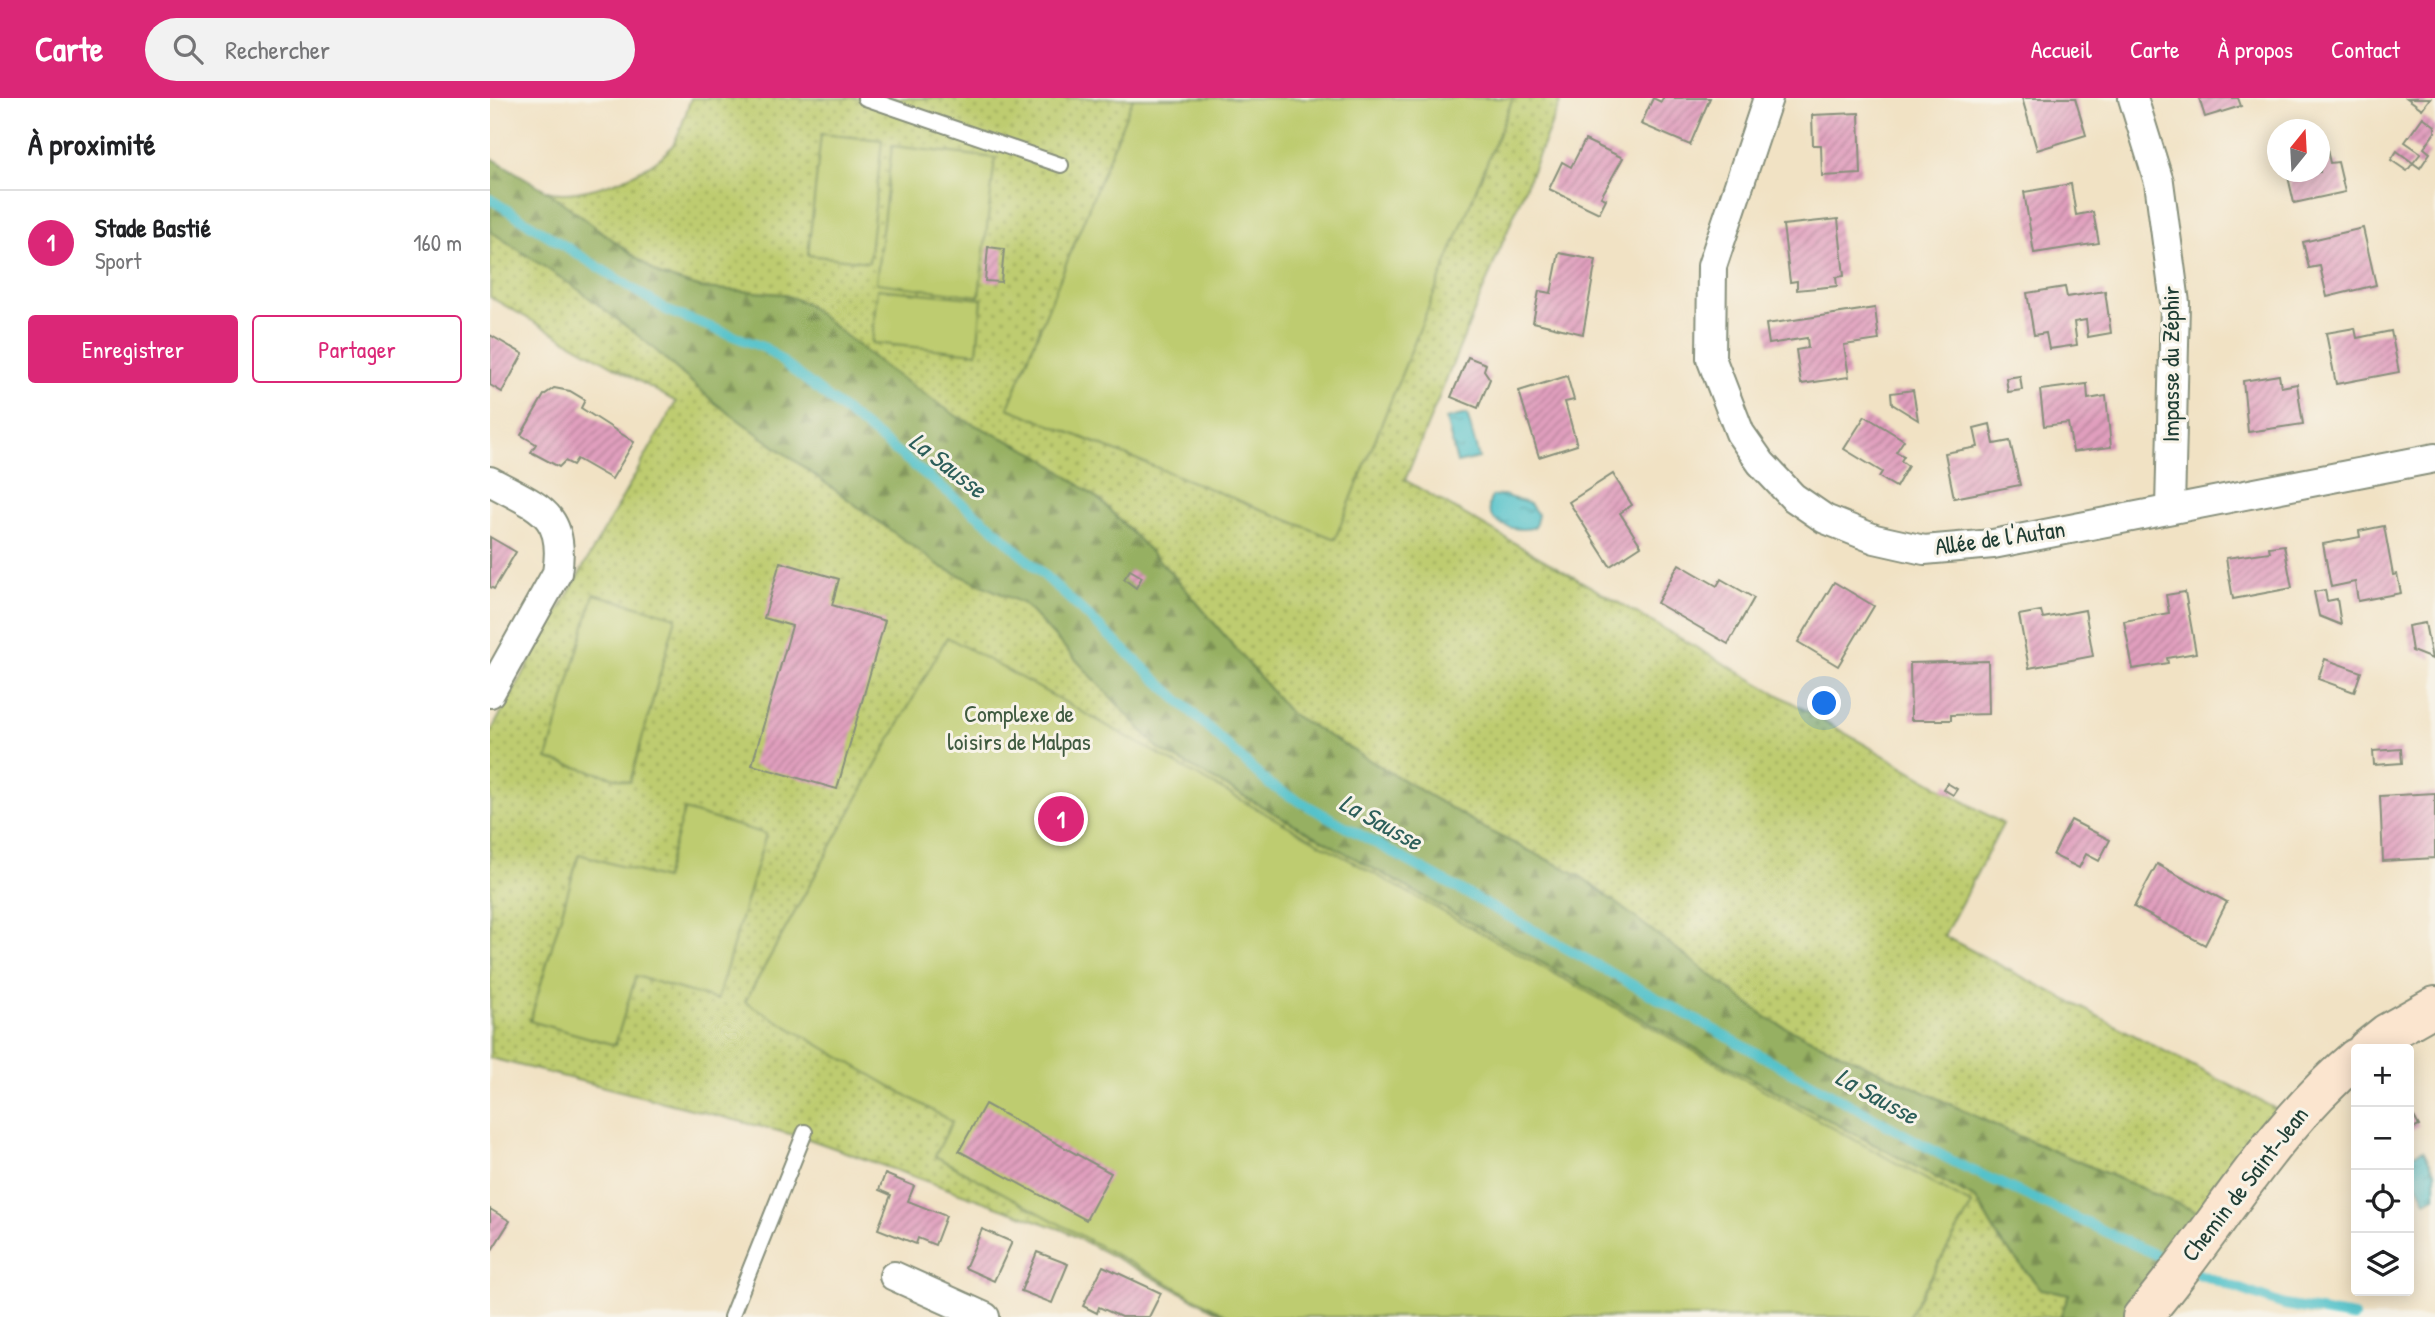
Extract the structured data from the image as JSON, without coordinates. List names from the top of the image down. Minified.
{"streets":{"street":["Impasse du Zéphir","Allée de l'Autan","Chemin de Saint-Jean"]},"crossings":[["Impasse du Zéphir","Allée de l'Autan"]],"water":["La Sausse"],"parks":["Complexe de loisirs de Malpas"],"north":"top","page":{"header":"Carte","search":"Rechercher","nav":["Accueil","Carte","À propos","Contact"],"heading":"À proximité","list":[{"mark":"1","name":"Stade Bastié","note":"Sport","value":"160 m"}],"buttons":["Enregistrer","Partager"],"pins":"1","map_buttons":["+","−"]}}
